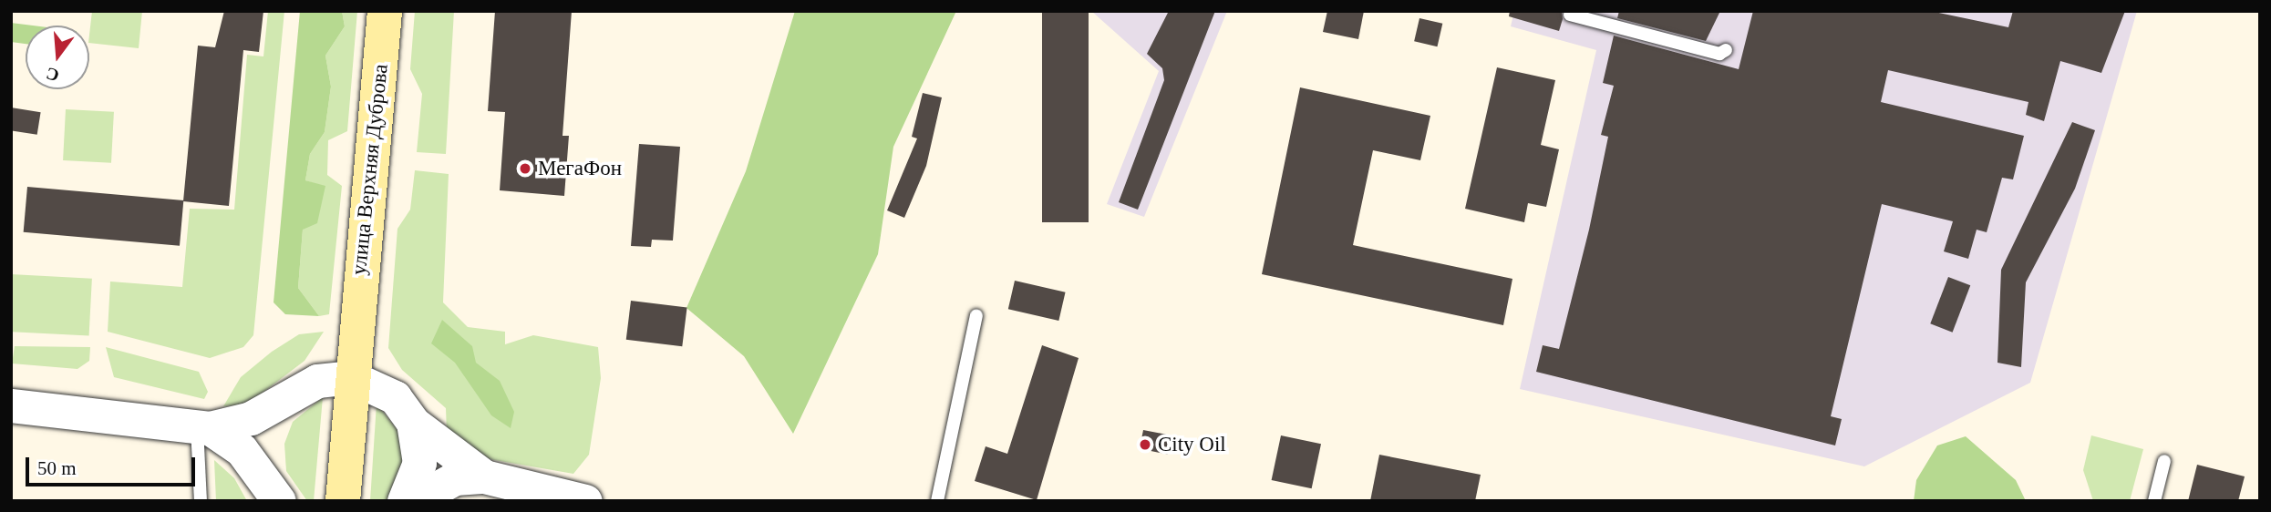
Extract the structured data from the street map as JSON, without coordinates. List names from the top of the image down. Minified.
{"streets":{"main road":["улица Верхняя Дуброва"]},"places":["МегаФон","City Oil"],"scale_bar":"50 m","north":"bottom"}
